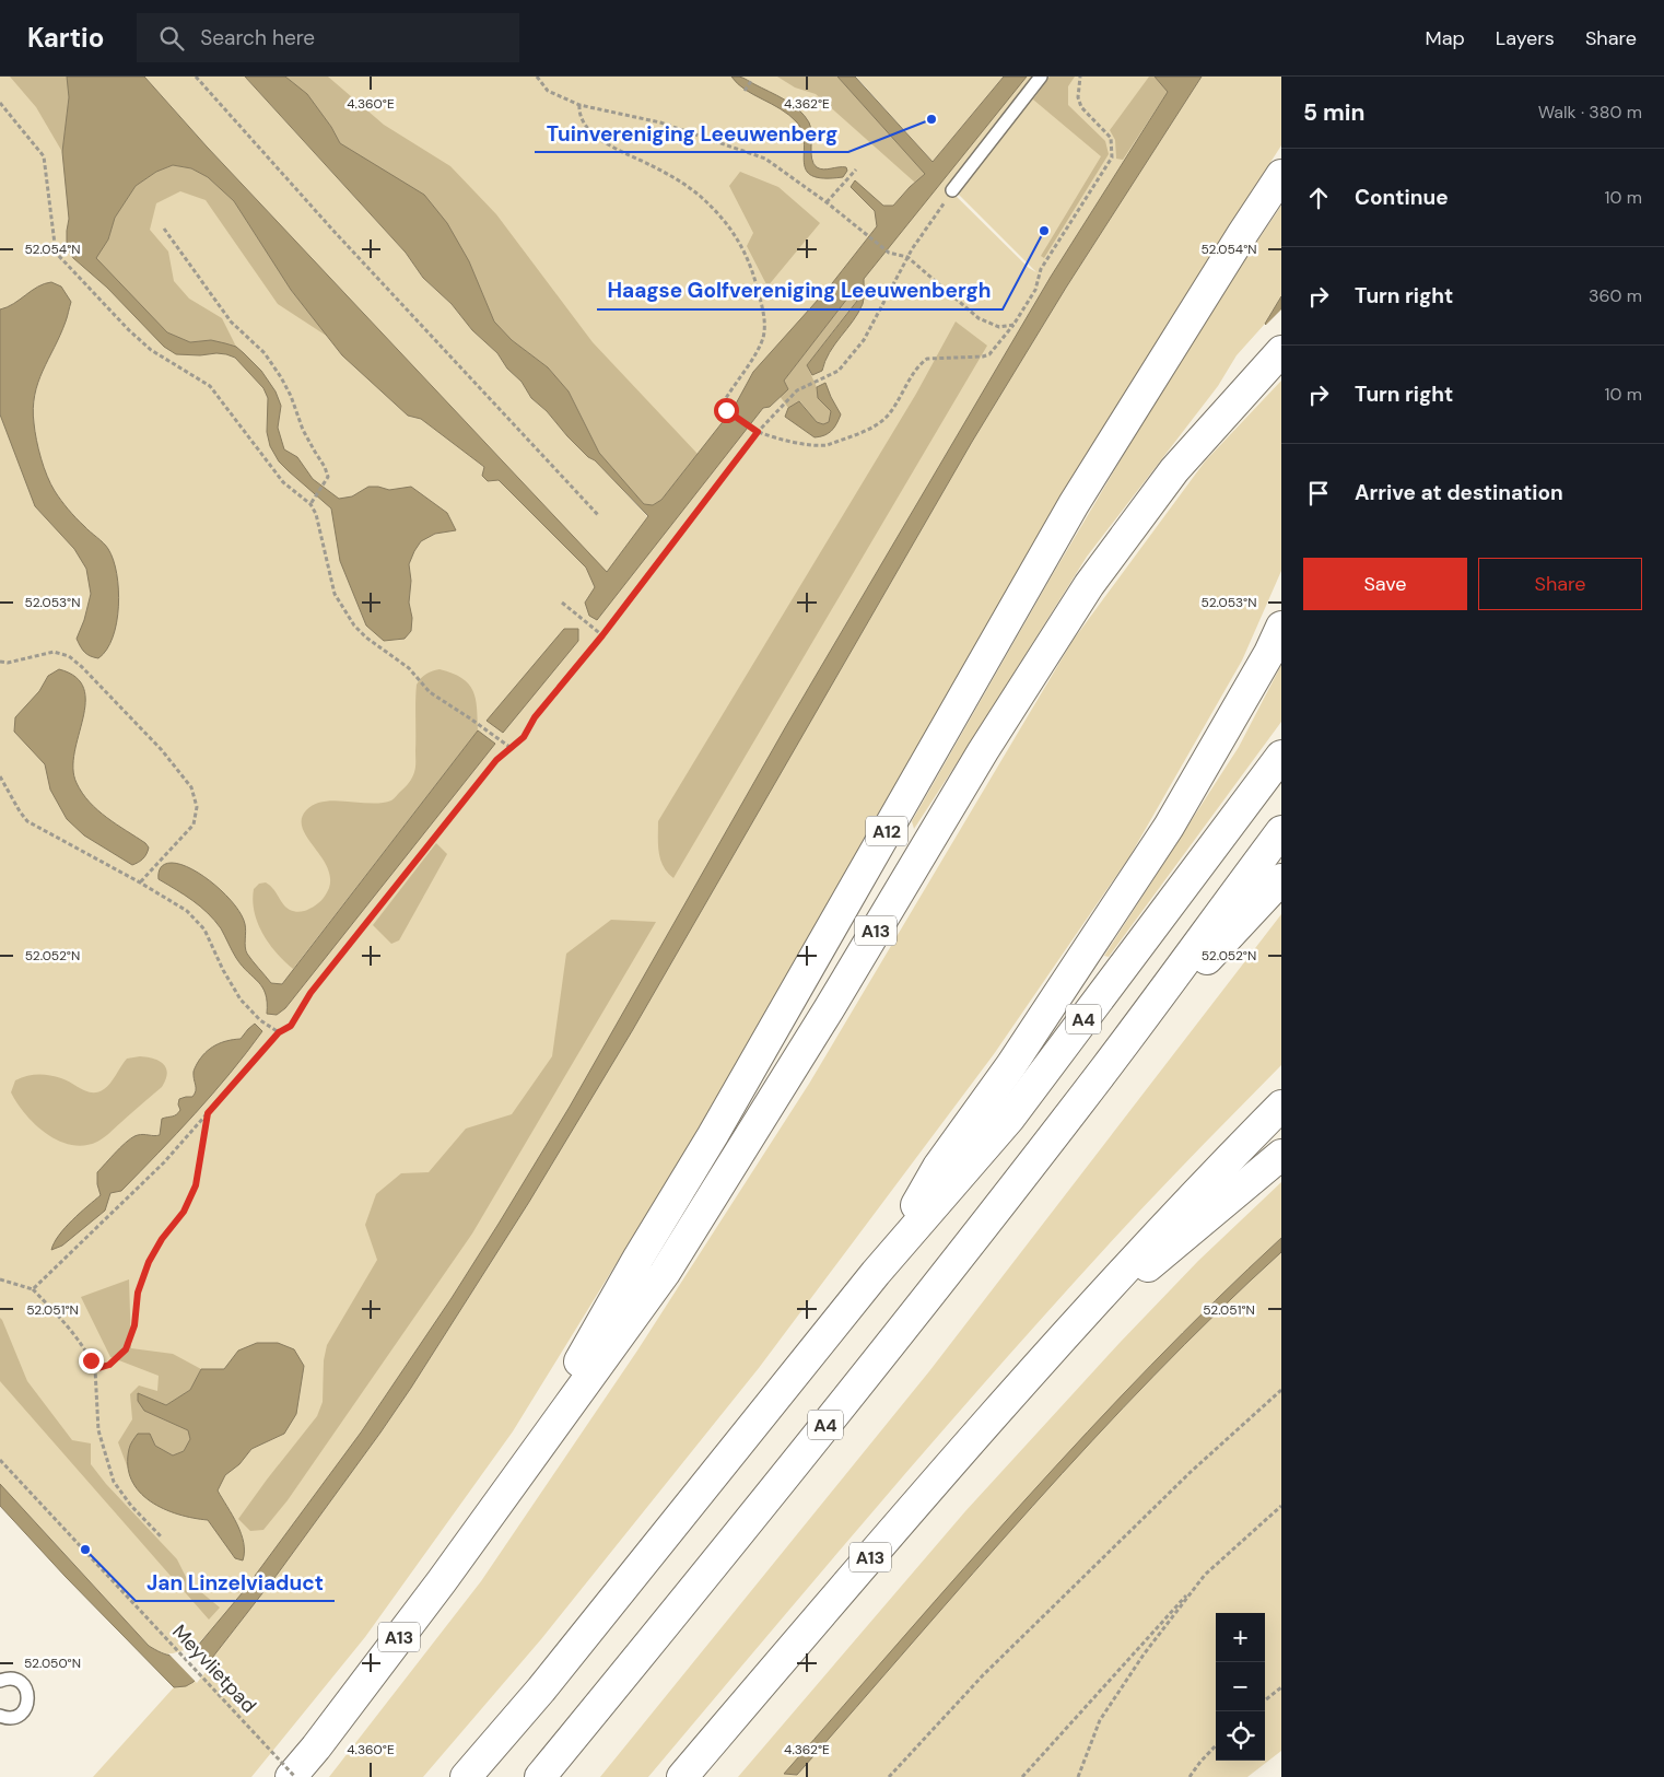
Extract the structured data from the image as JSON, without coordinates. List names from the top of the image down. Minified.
{"streets":{"highway":["A12","A13","A4"],"path":["Meyvlietpad"]},"crossings":[["A12","A13"]],"places":["Tuinvereniging Leeuwenberg","Haagse Golfvereniging Leeuwenbergh","Jan Linzelviaduct"],"page":{"header":"Kartio","search":"Search here","nav":["Map","Layers","Share"],"heading":["5 min","Walk · 380 m"],"list":[["Continue","10 m"],["Turn right","360 m"],["Turn right","10 m"],"Arrive at destination"],"buttons":["Save","Share"],"map_buttons":["+","−"]},"coordinates":["4.360°E","4.362°E","52.054°N","52.053°N","52.052°N","52.051°N","52.050°N"]}
